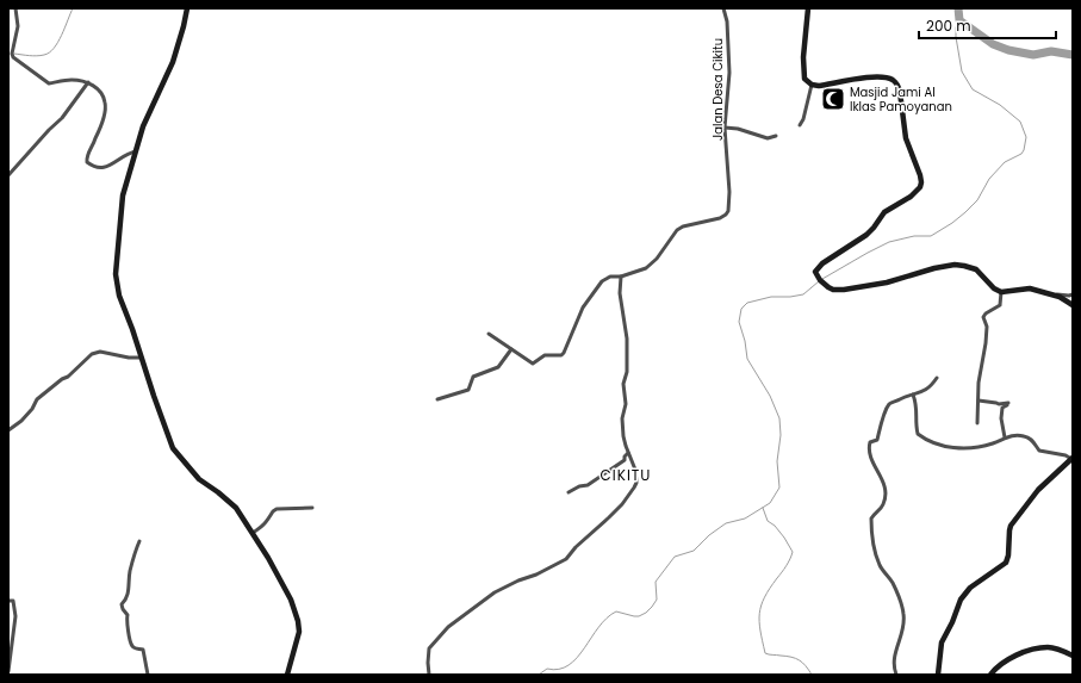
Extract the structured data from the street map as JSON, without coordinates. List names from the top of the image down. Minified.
{"streets":{"street":["Jalan Desa Cikitu"]},"districts":["CIKITU"],"places":{"mosque":["Masjid Jami Al Iklas Pamoyanan"]},"scale_bar":"200 m"}
